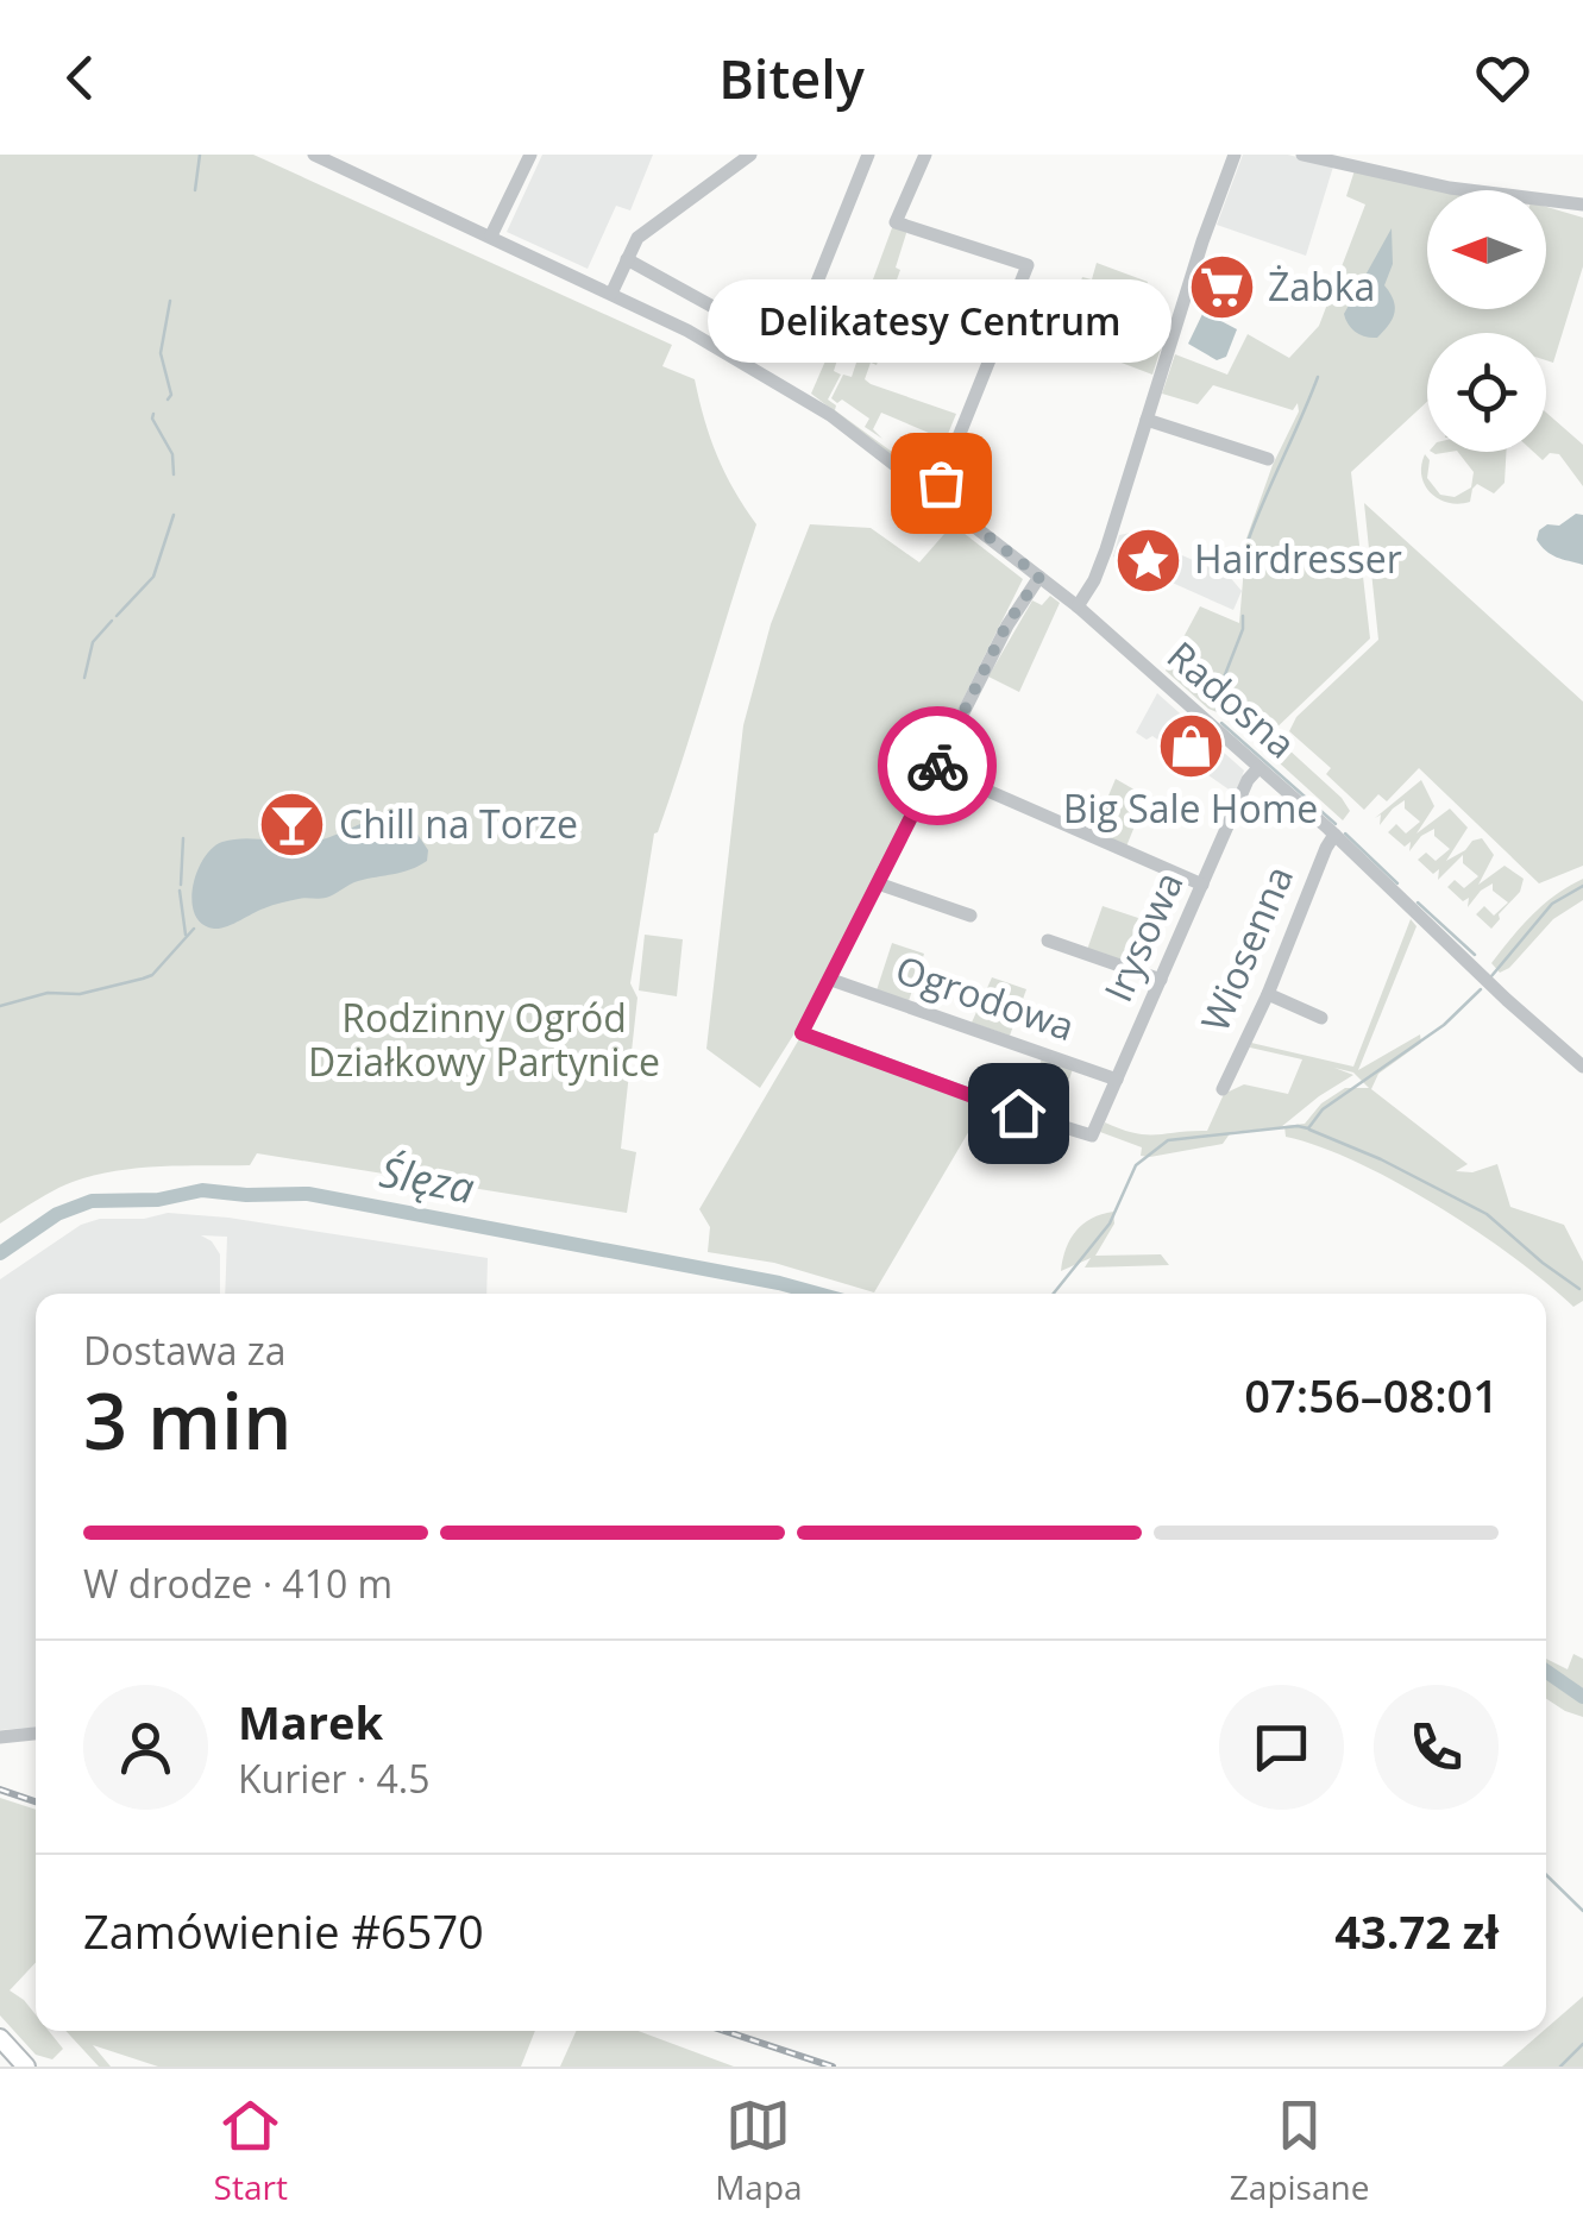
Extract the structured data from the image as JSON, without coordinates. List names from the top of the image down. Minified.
{"streets":{"street":["Radosna","Irysowa","Wiosenna","Ogrodowa"]},"crossings":[["Radosna","Irysowa"],["Radosna","Wiosenna"],["Irysowa","Ogrodowa"]],"water":["Ślęza"],"parks":["Rodzinny Ogród Działkowy Partynice"],"places":{"supermarket":["Żabka"],"other":["Delikatesy Centrum"],"place":["Hairdresser"],"shop":["Big Sale Home"],"bar":["Chill na Torze"]},"north":"left","page":{"header":"Bitely","bubble":"Delikatesy Centrum","heading":["3 min","Dostawa za","07:56–08:01"],"panel":["Marek","Kurier · 4.5","Zamówienie #6570","43.72 zł"],"bar":"W drodze · 410 m","tabs":["Start","Mapa","Zapisane"]}}
